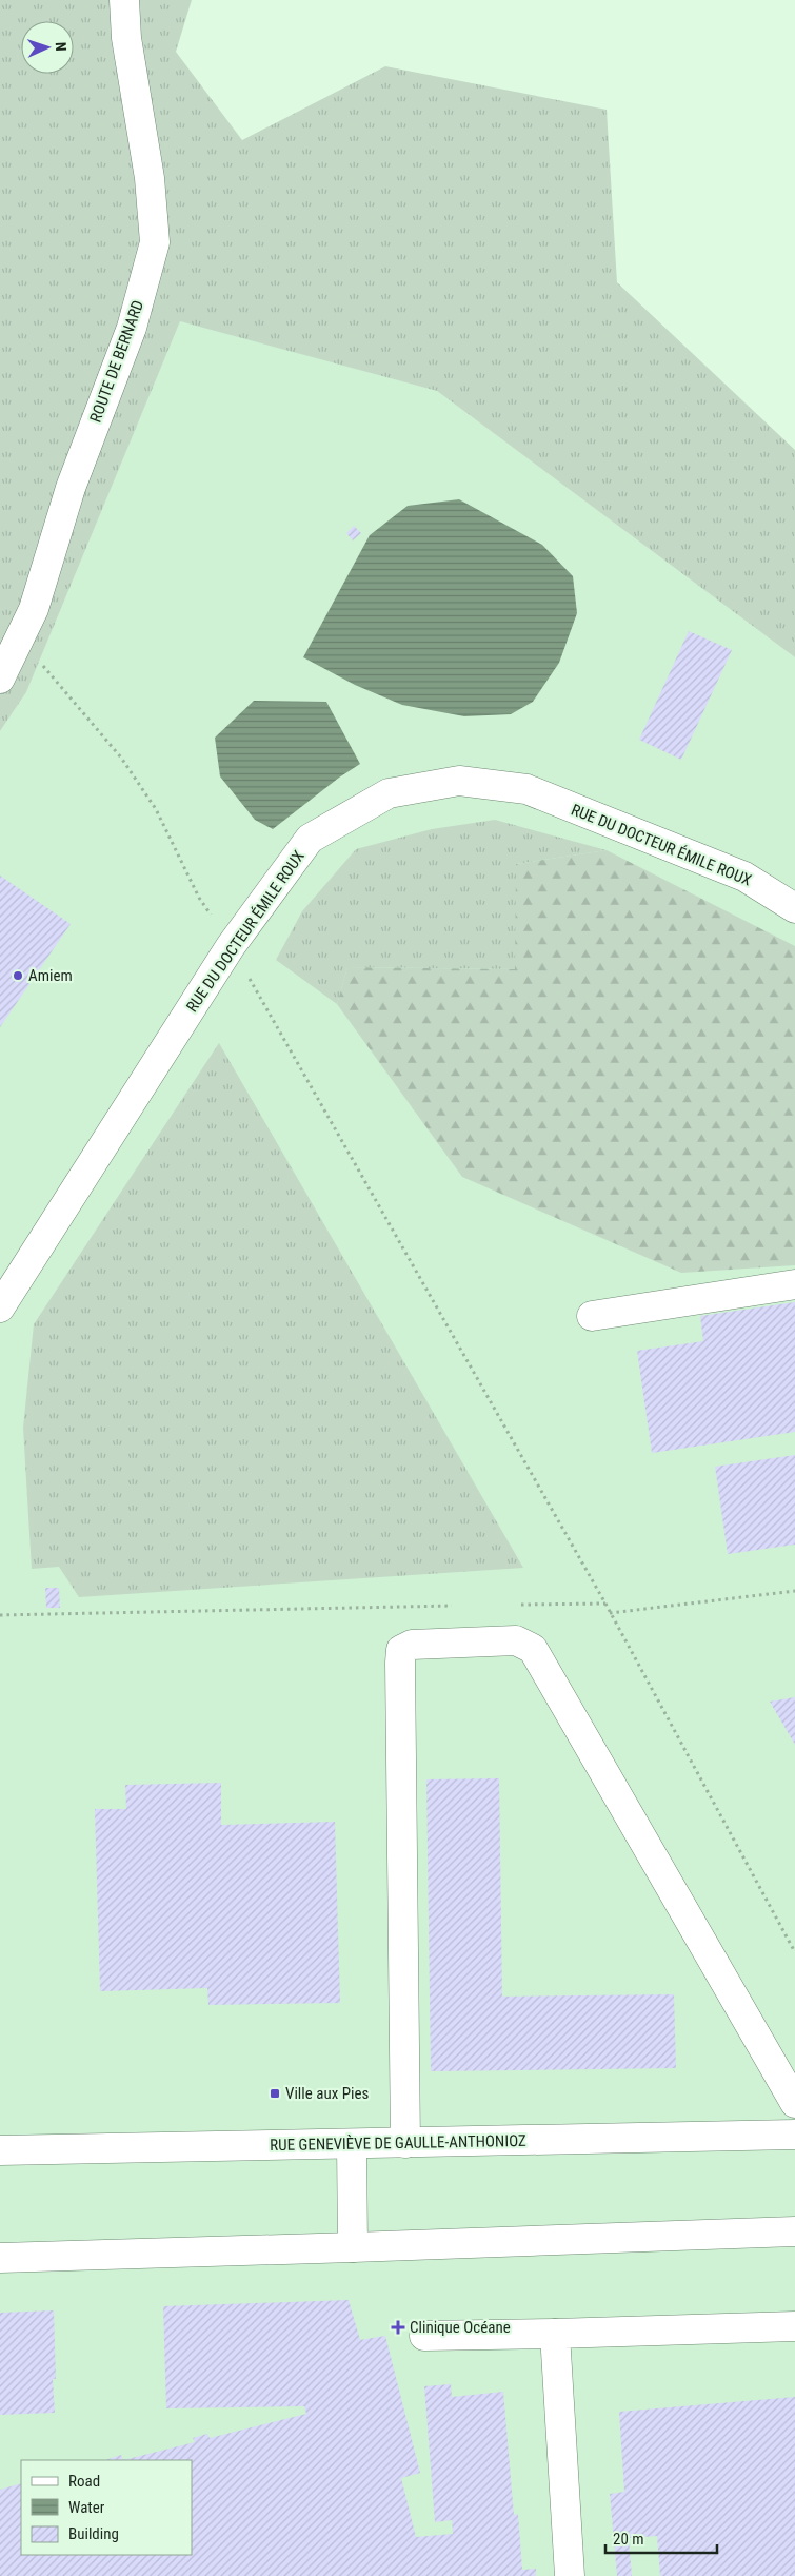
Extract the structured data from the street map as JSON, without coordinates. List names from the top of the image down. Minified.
{"streets":{"street":["ROUTE DE BERNARD","RUE DU DOCTEUR ÉMILE ROUX","RUE GENEVIÈVE DE GAULLE-ANTHONIOZ"]},"places":{"other":["Amiem"],"transit":["Ville aux Pies"],"health":["Clinique Océane"]},"legend":["Road","Water","Building"],"scale_bar":"20 m","north":"right"}
